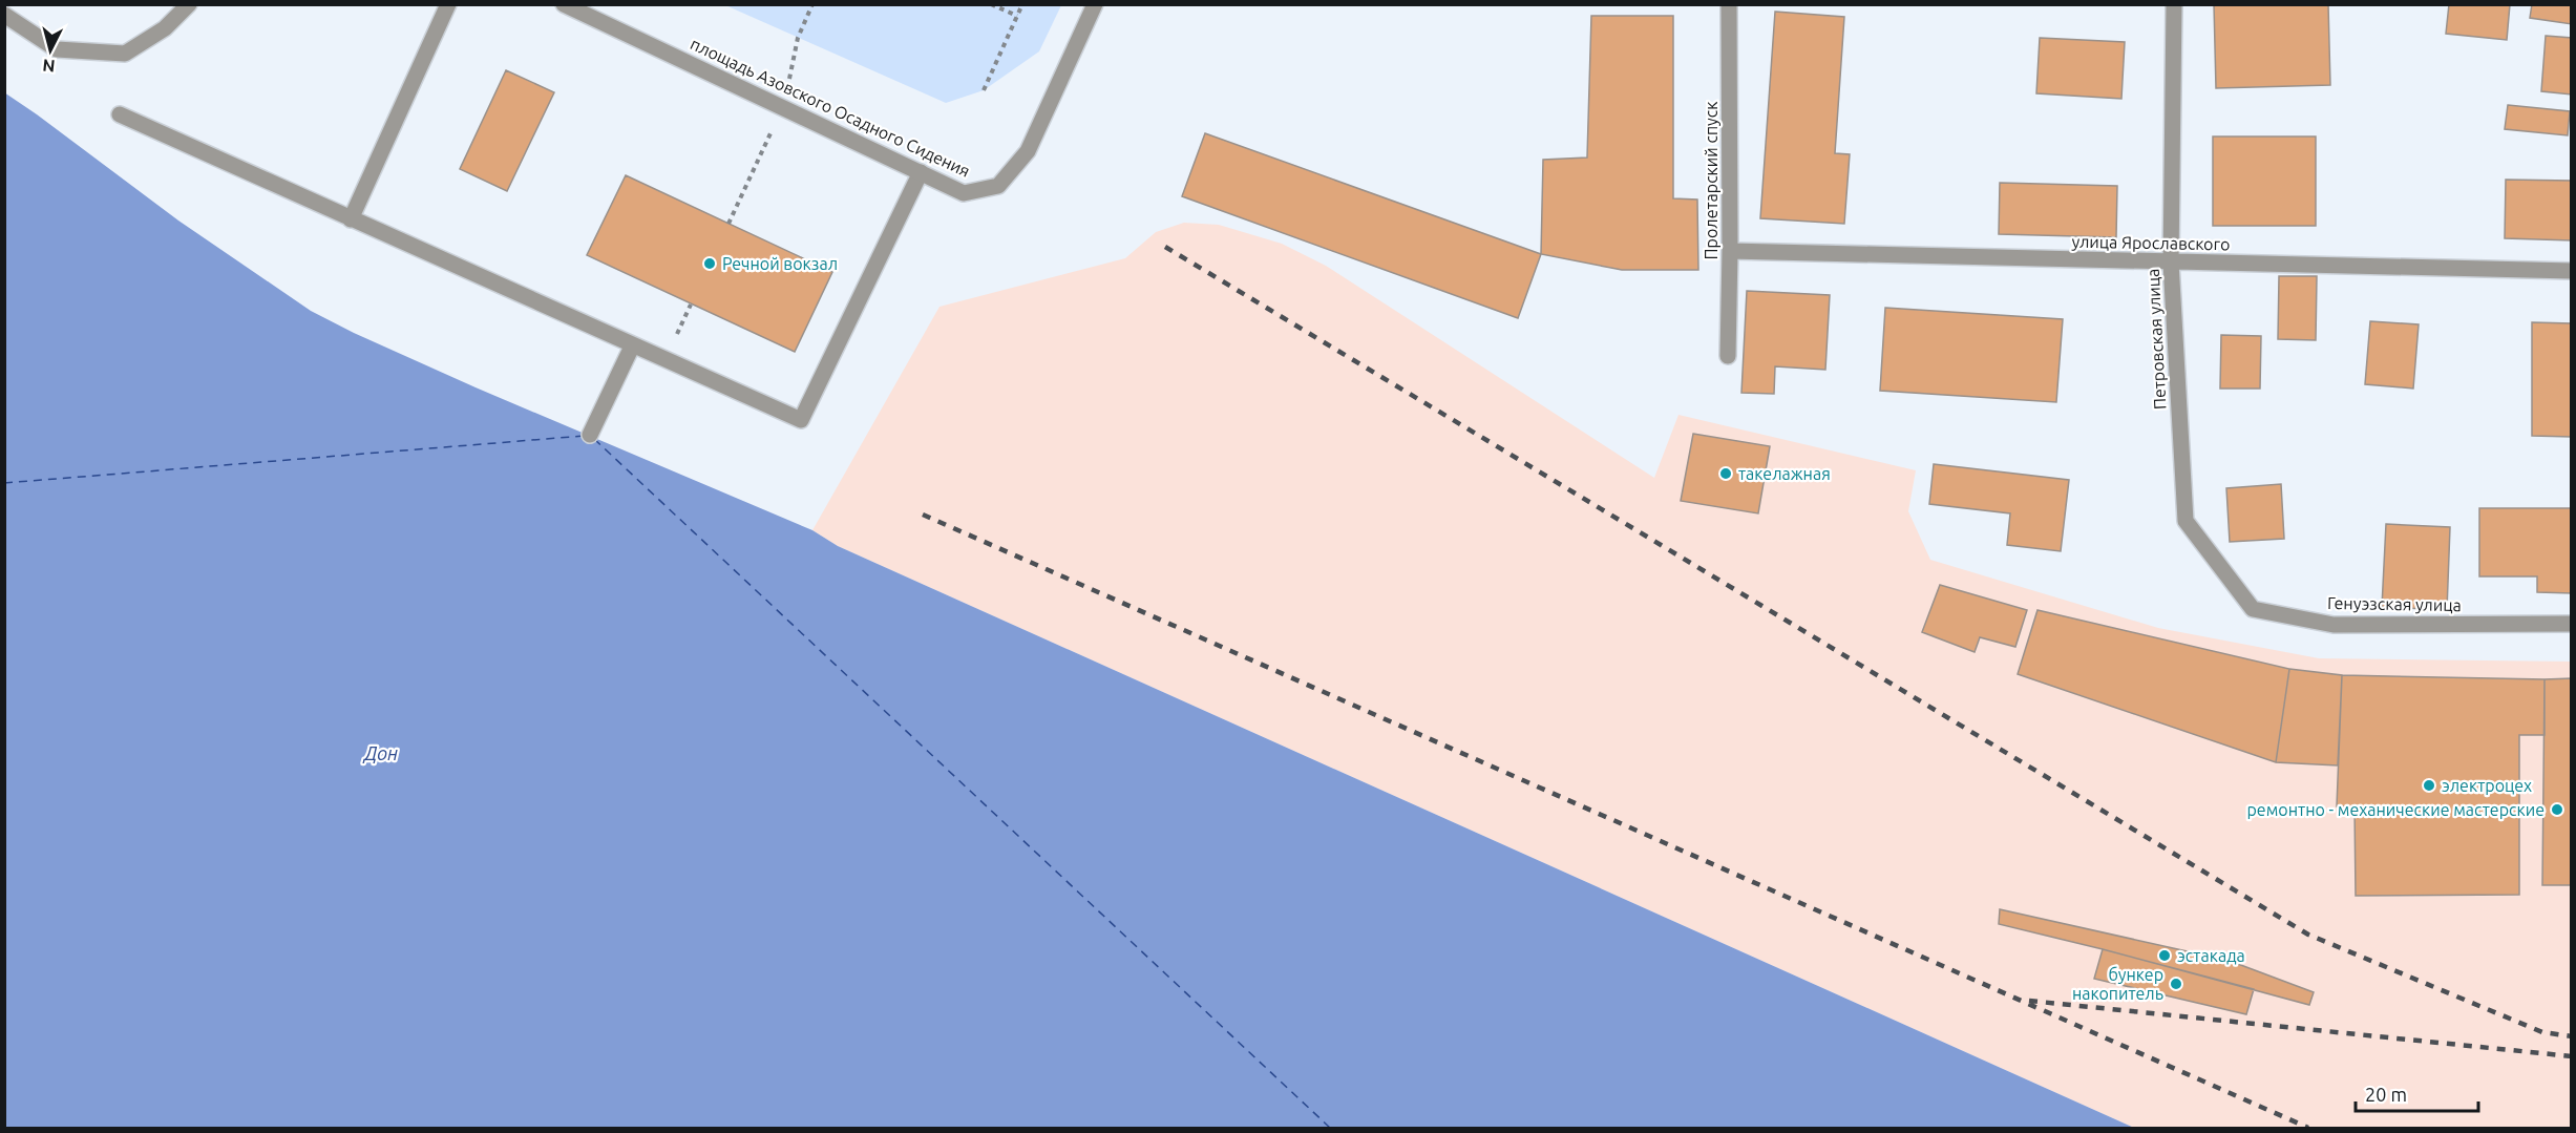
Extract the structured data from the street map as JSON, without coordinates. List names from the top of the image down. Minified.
{"streets":{"street":["площадь Азовского Осадного Сидения","Пролетарский спуск","улица Ярославского","Петровская улица","Генуэзская улица"]},"crossings":[["Пролетарский спуск","улица Ярославского"],["улица Ярославского","Петровская улица"],["Петровская улица","Генуэзская улица"]],"water":["Дон"],"places":["Речной вокзал","такелажная","электроцех","ремонтно - механические мастерские","эстакада","бункер накопитель"],"scale_bar":"20 m","north":"bottom"}
